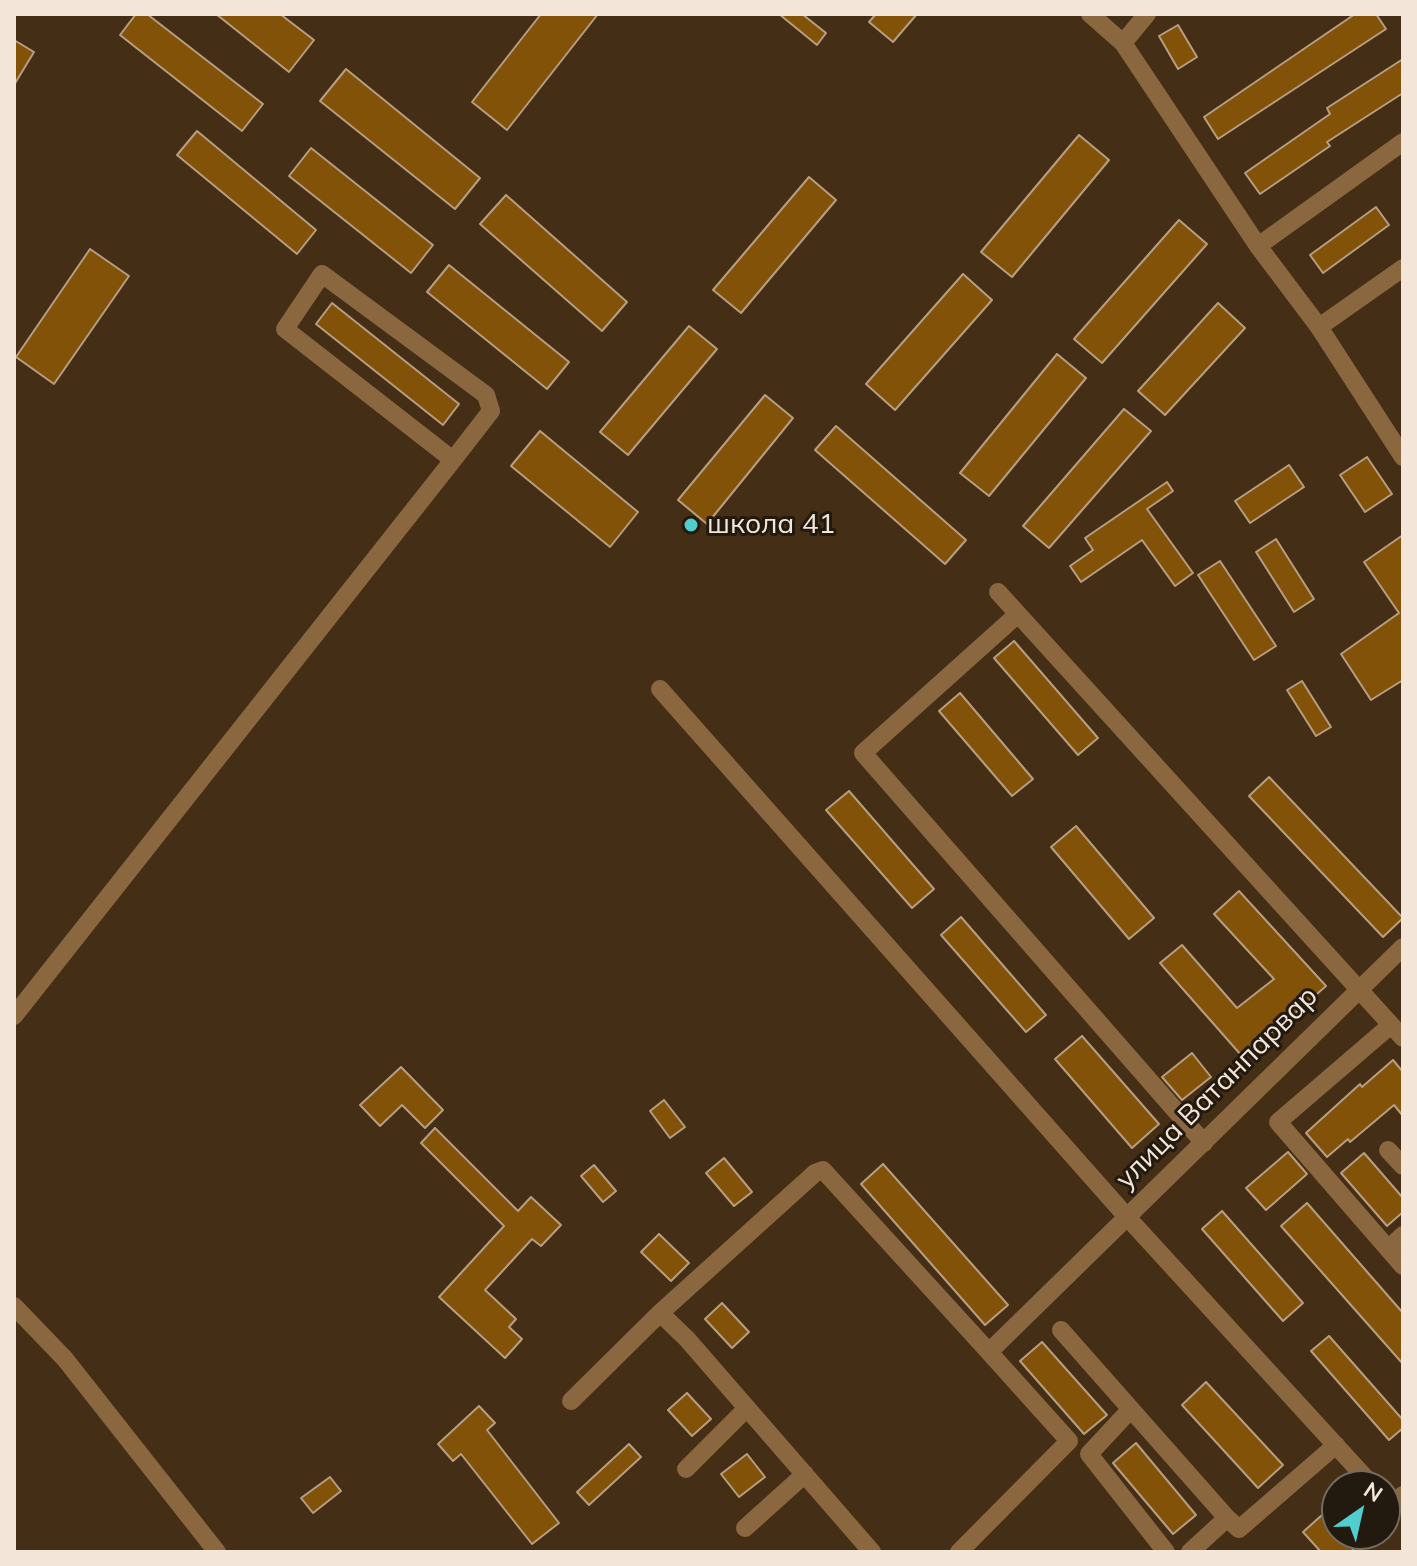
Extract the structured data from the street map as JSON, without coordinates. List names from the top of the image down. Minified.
{"streets":{"street":["улица Ватанпарвар"]},"places":["школа 41"],"north":"top right"}
